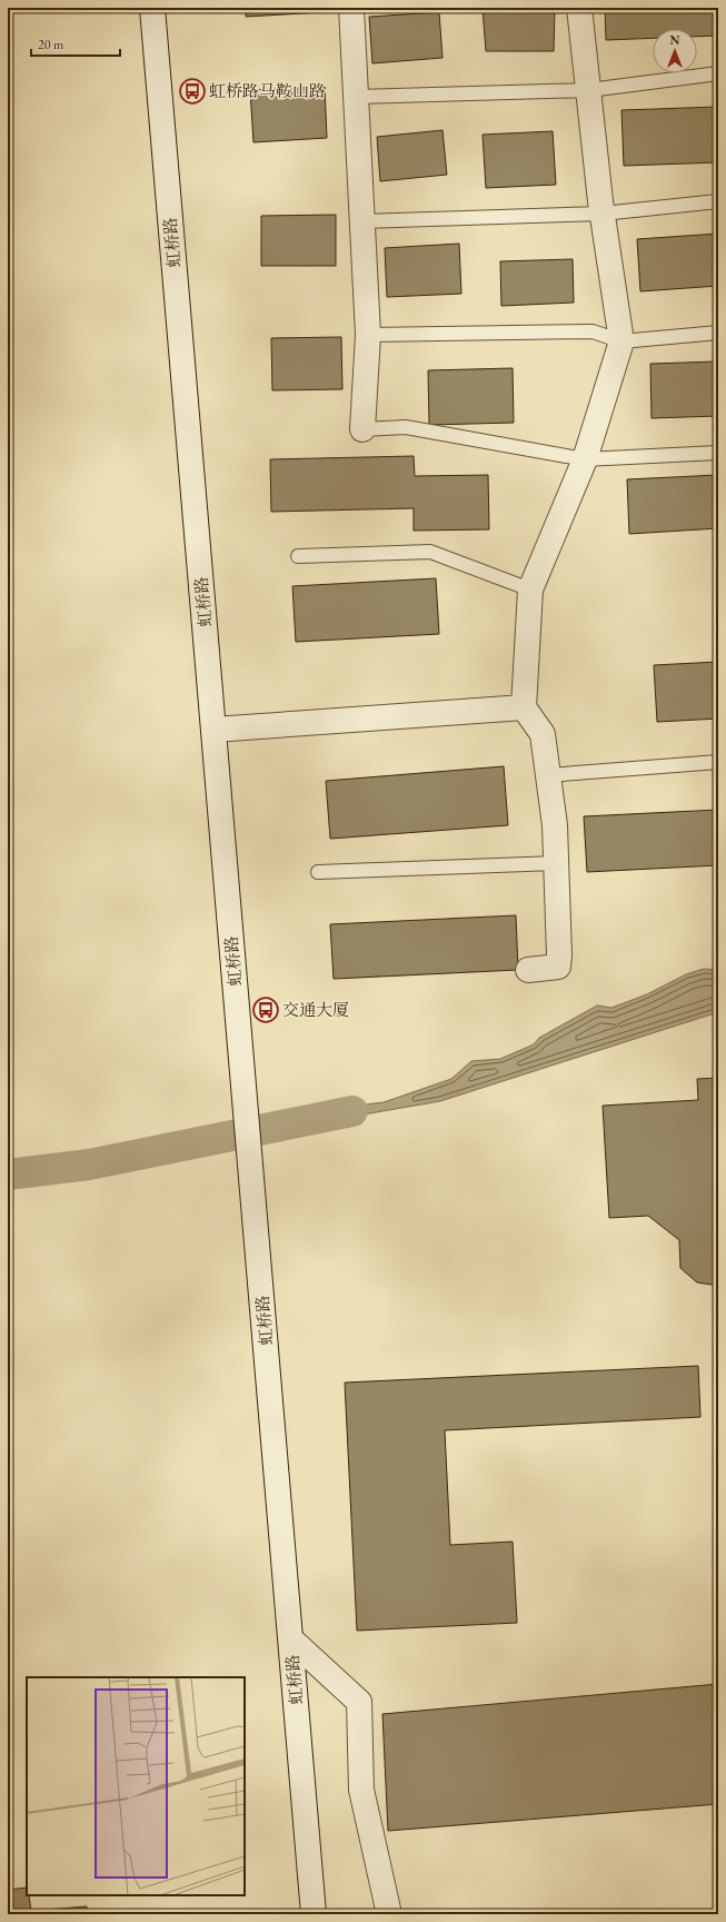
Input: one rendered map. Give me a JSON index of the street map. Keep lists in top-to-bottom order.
{
  "streets": {
    "street": ["虹桥路"]
  },
  "places": {
    "bus stop": ["虹桥路马鞍山路", "交通大厦"]
  },
  "scale_bar": "20 m",
  "north": "top"
}
